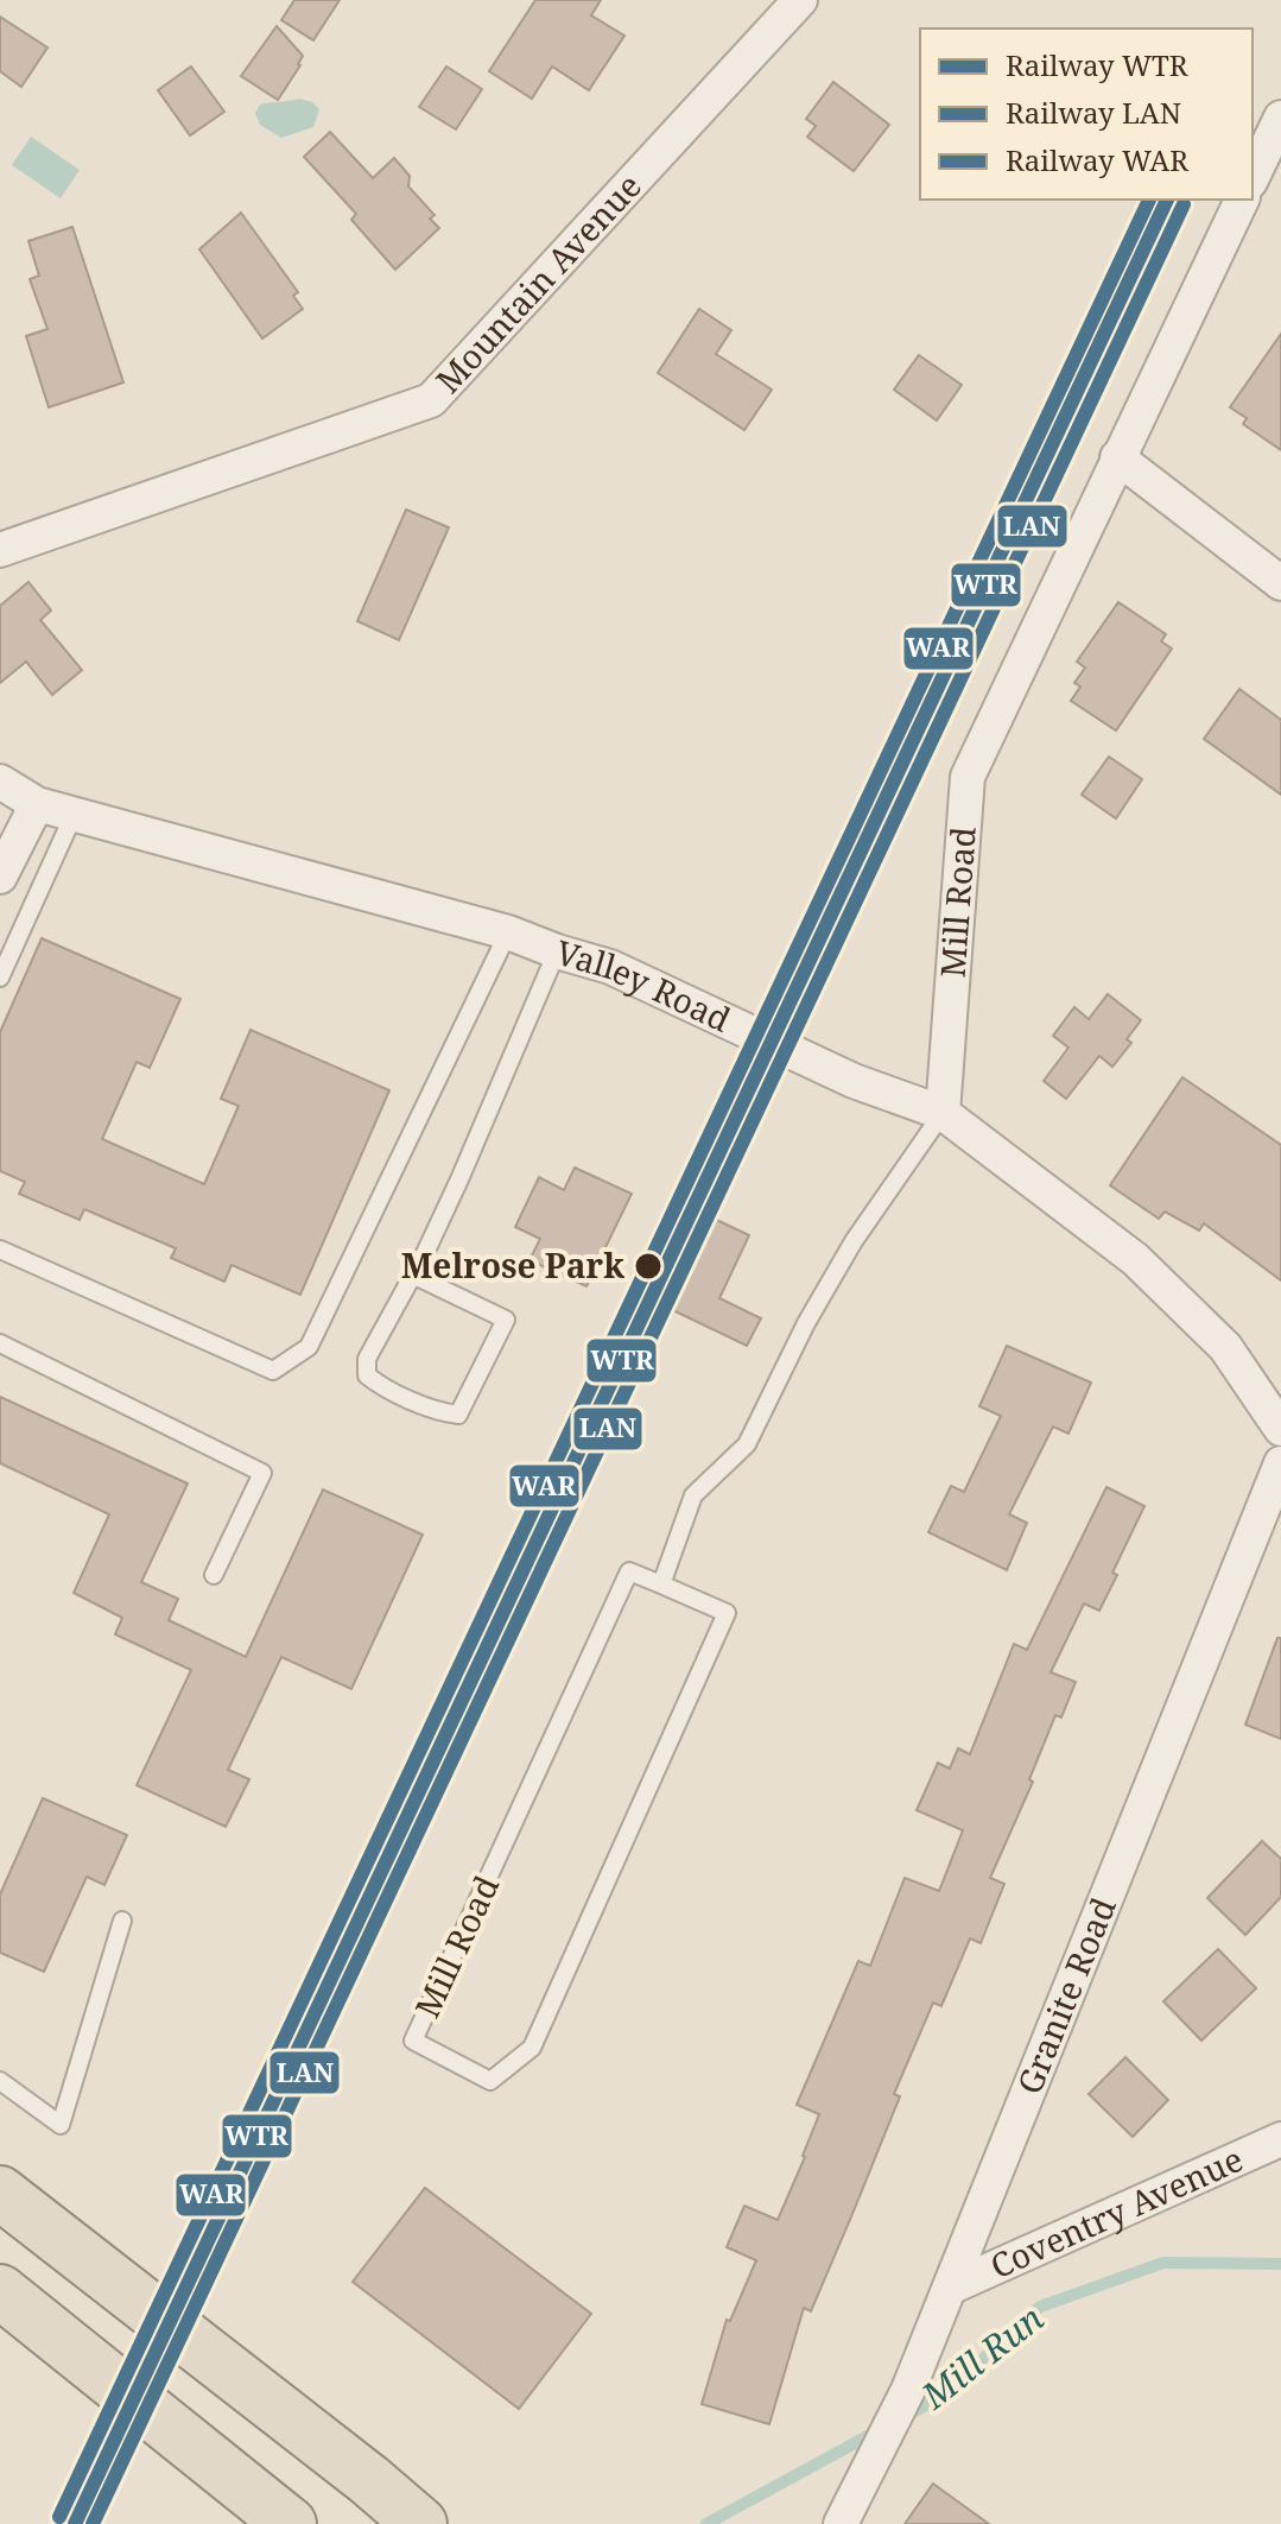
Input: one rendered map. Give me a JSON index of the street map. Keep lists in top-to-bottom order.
{
  "streets": {
    "street": [
      "Mountain Avenue",
      "Mill Road",
      "Valley Road",
      "Granite Road",
      "Coventry Avenue"
    ]
  },
  "crossings": [
    ["Mill Road", "Valley Road"],
    ["Granite Road", "Coventry Avenue"]
  ],
  "water": ["Mill Run"],
  "places": ["Melrose Park"],
  "lines": ["rail line WTR", "rail line WAR", "rail line LAN"],
  "legend": ["Railway WTR", "Railway LAN", "Railway WAR"]
}
